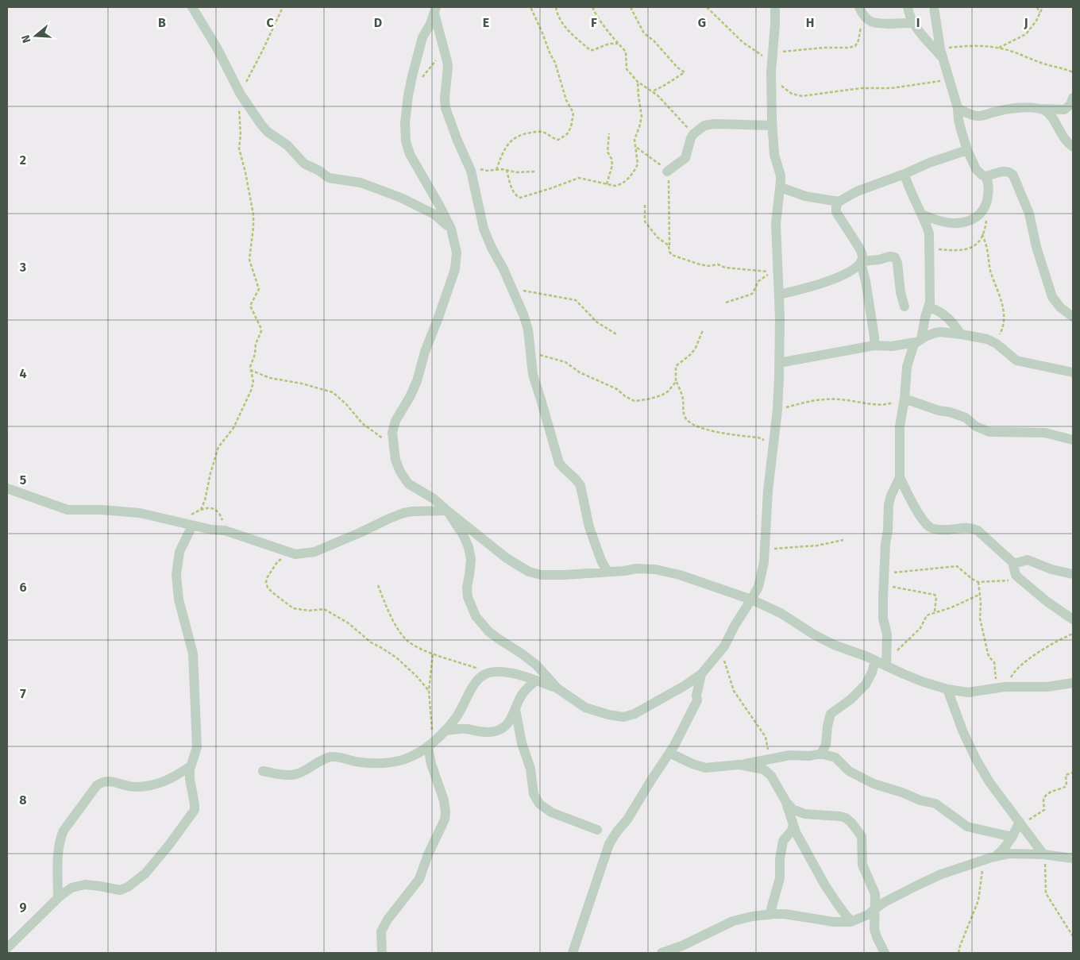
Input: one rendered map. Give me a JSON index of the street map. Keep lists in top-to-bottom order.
{
  "north": "left",
  "grid": {
    "columns": [
      "B",
      "C",
      "D",
      "E",
      "F",
      "G",
      "H",
      "I",
      "J"
    ],
    "rows": [
      "2",
      "3",
      "4",
      "5",
      "6",
      "7",
      "8",
      "9"
    ]
  }
}
